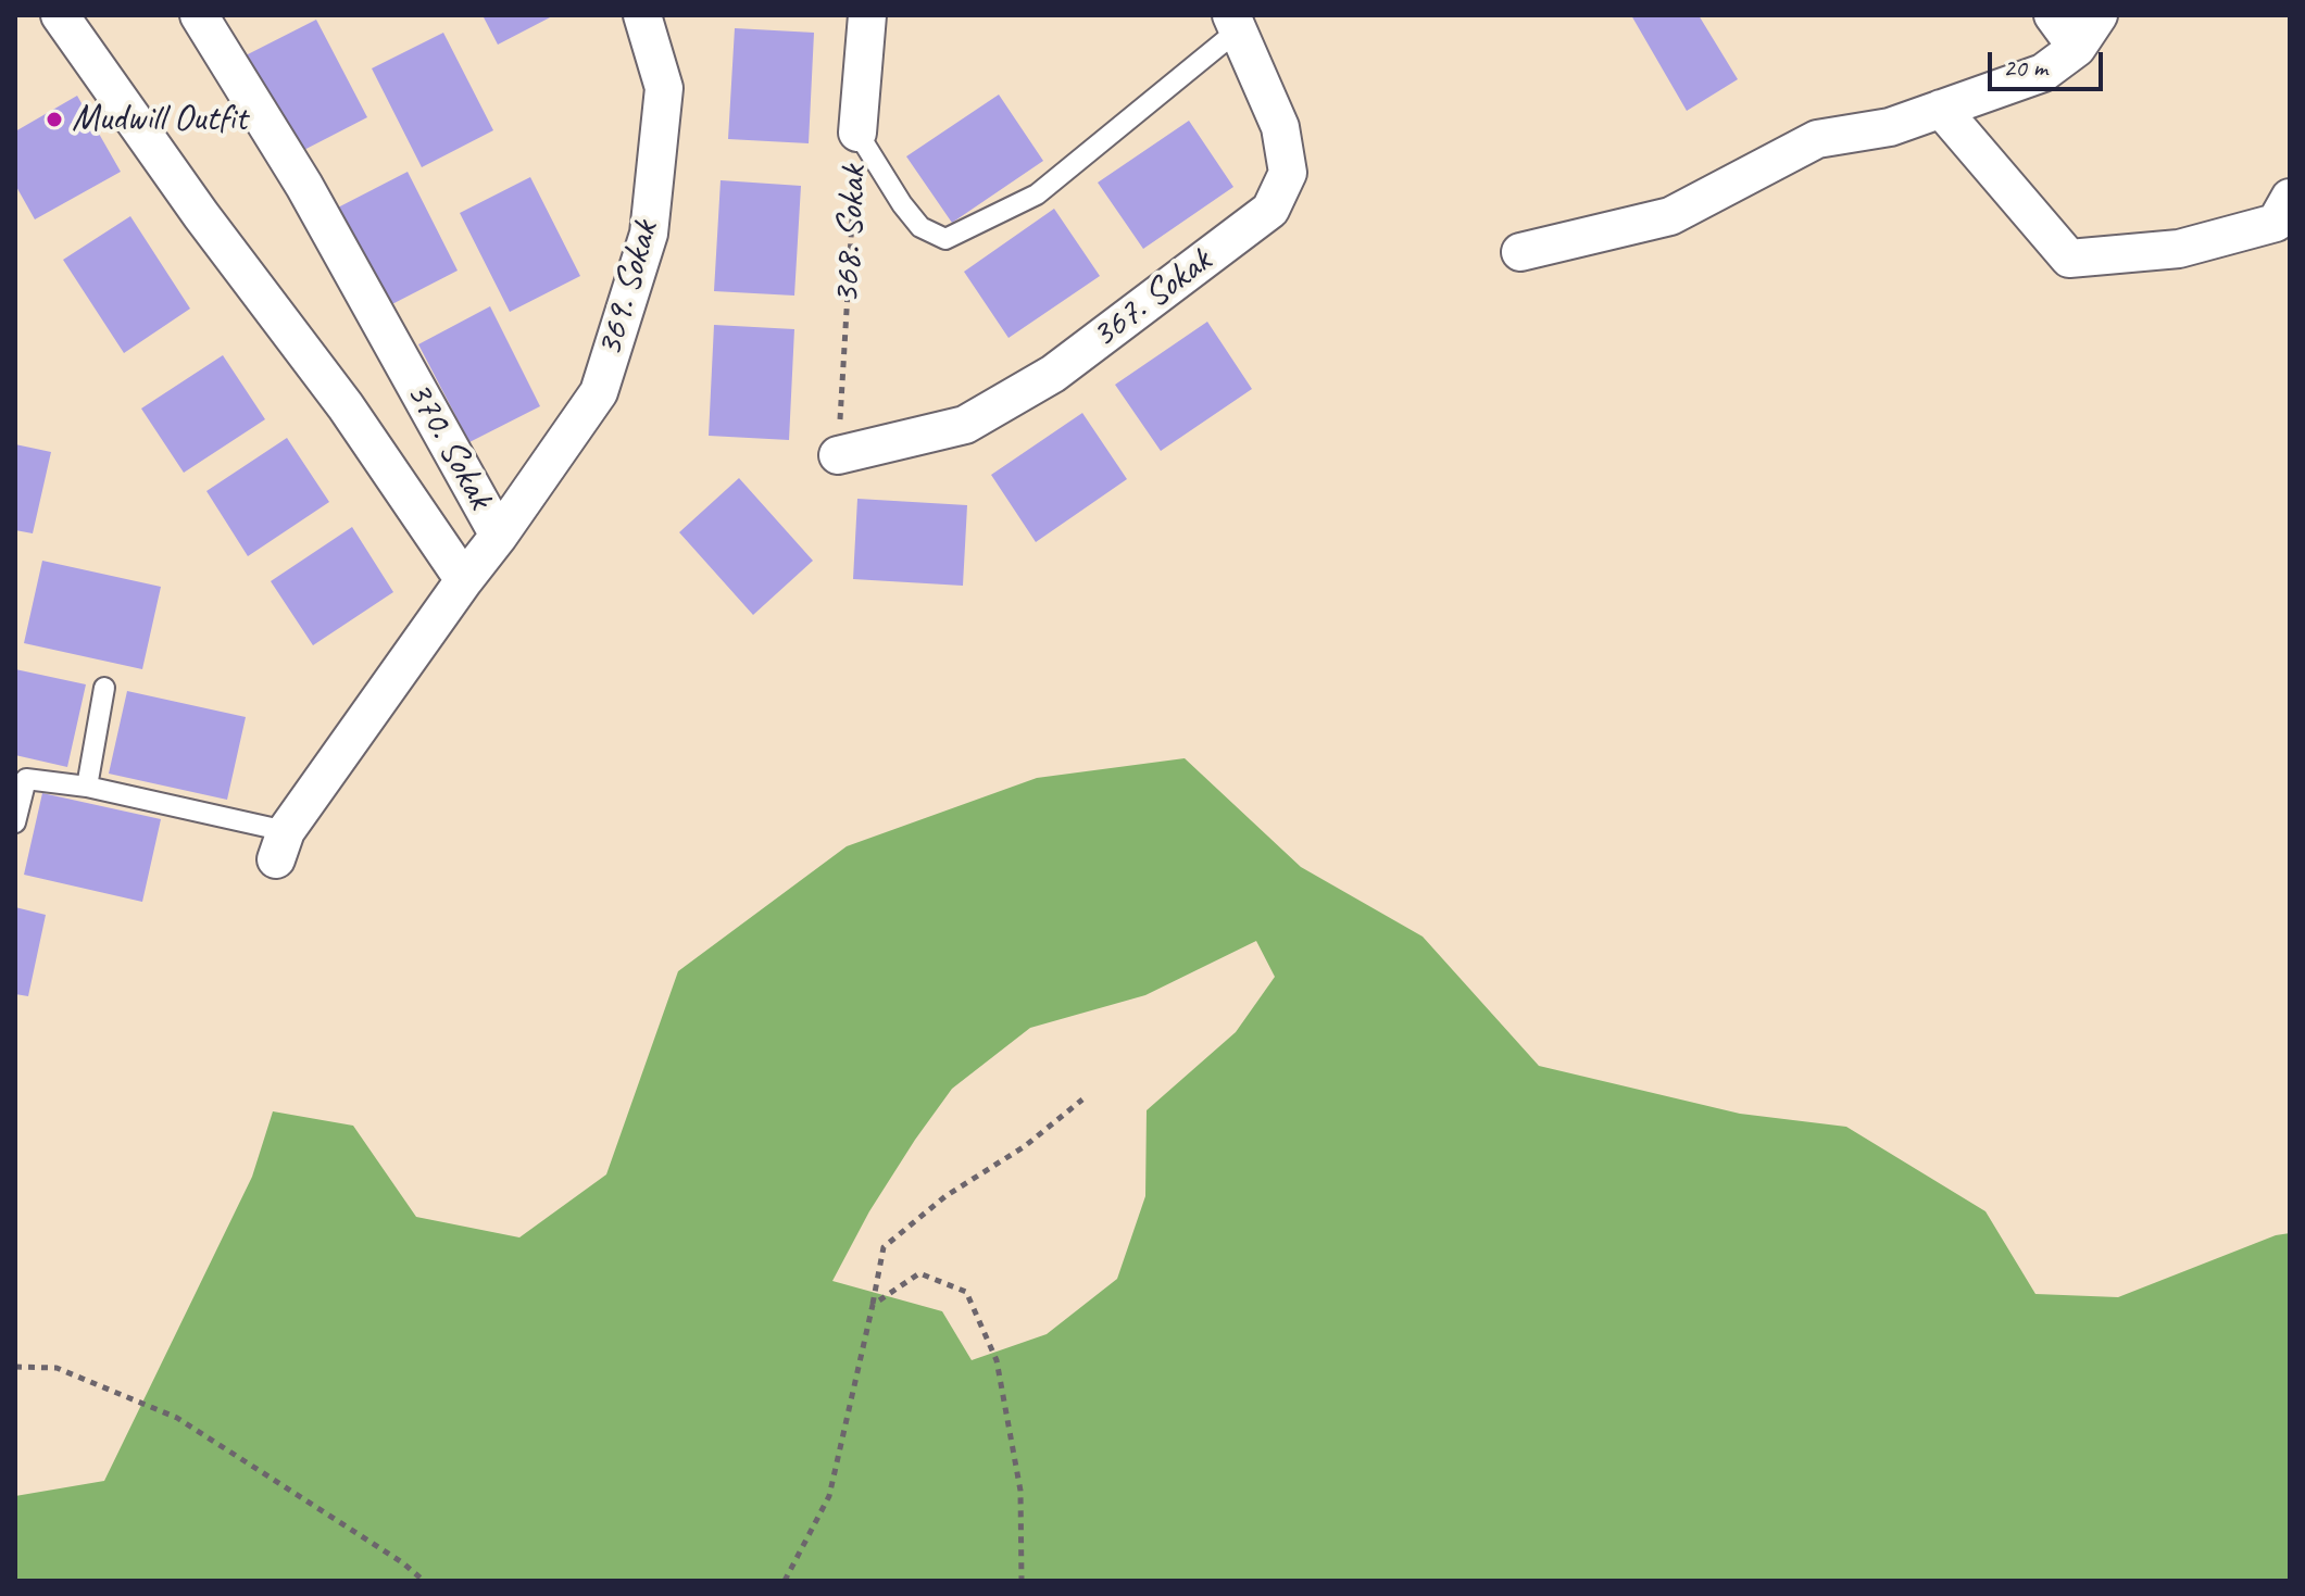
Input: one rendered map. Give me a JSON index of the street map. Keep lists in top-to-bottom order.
{
  "streets": {
    "street": [
      "368. Sokak",
      "369. Sokak",
      "367. Sokak",
      "370. Sokak"
    ]
  },
  "crossings": [
    ["368. Sokak", "367. Sokak"],
    ["369. Sokak", "370. Sokak"]
  ],
  "places": ["Mudwill Outfit"],
  "scale_bar": "20 m"
}
